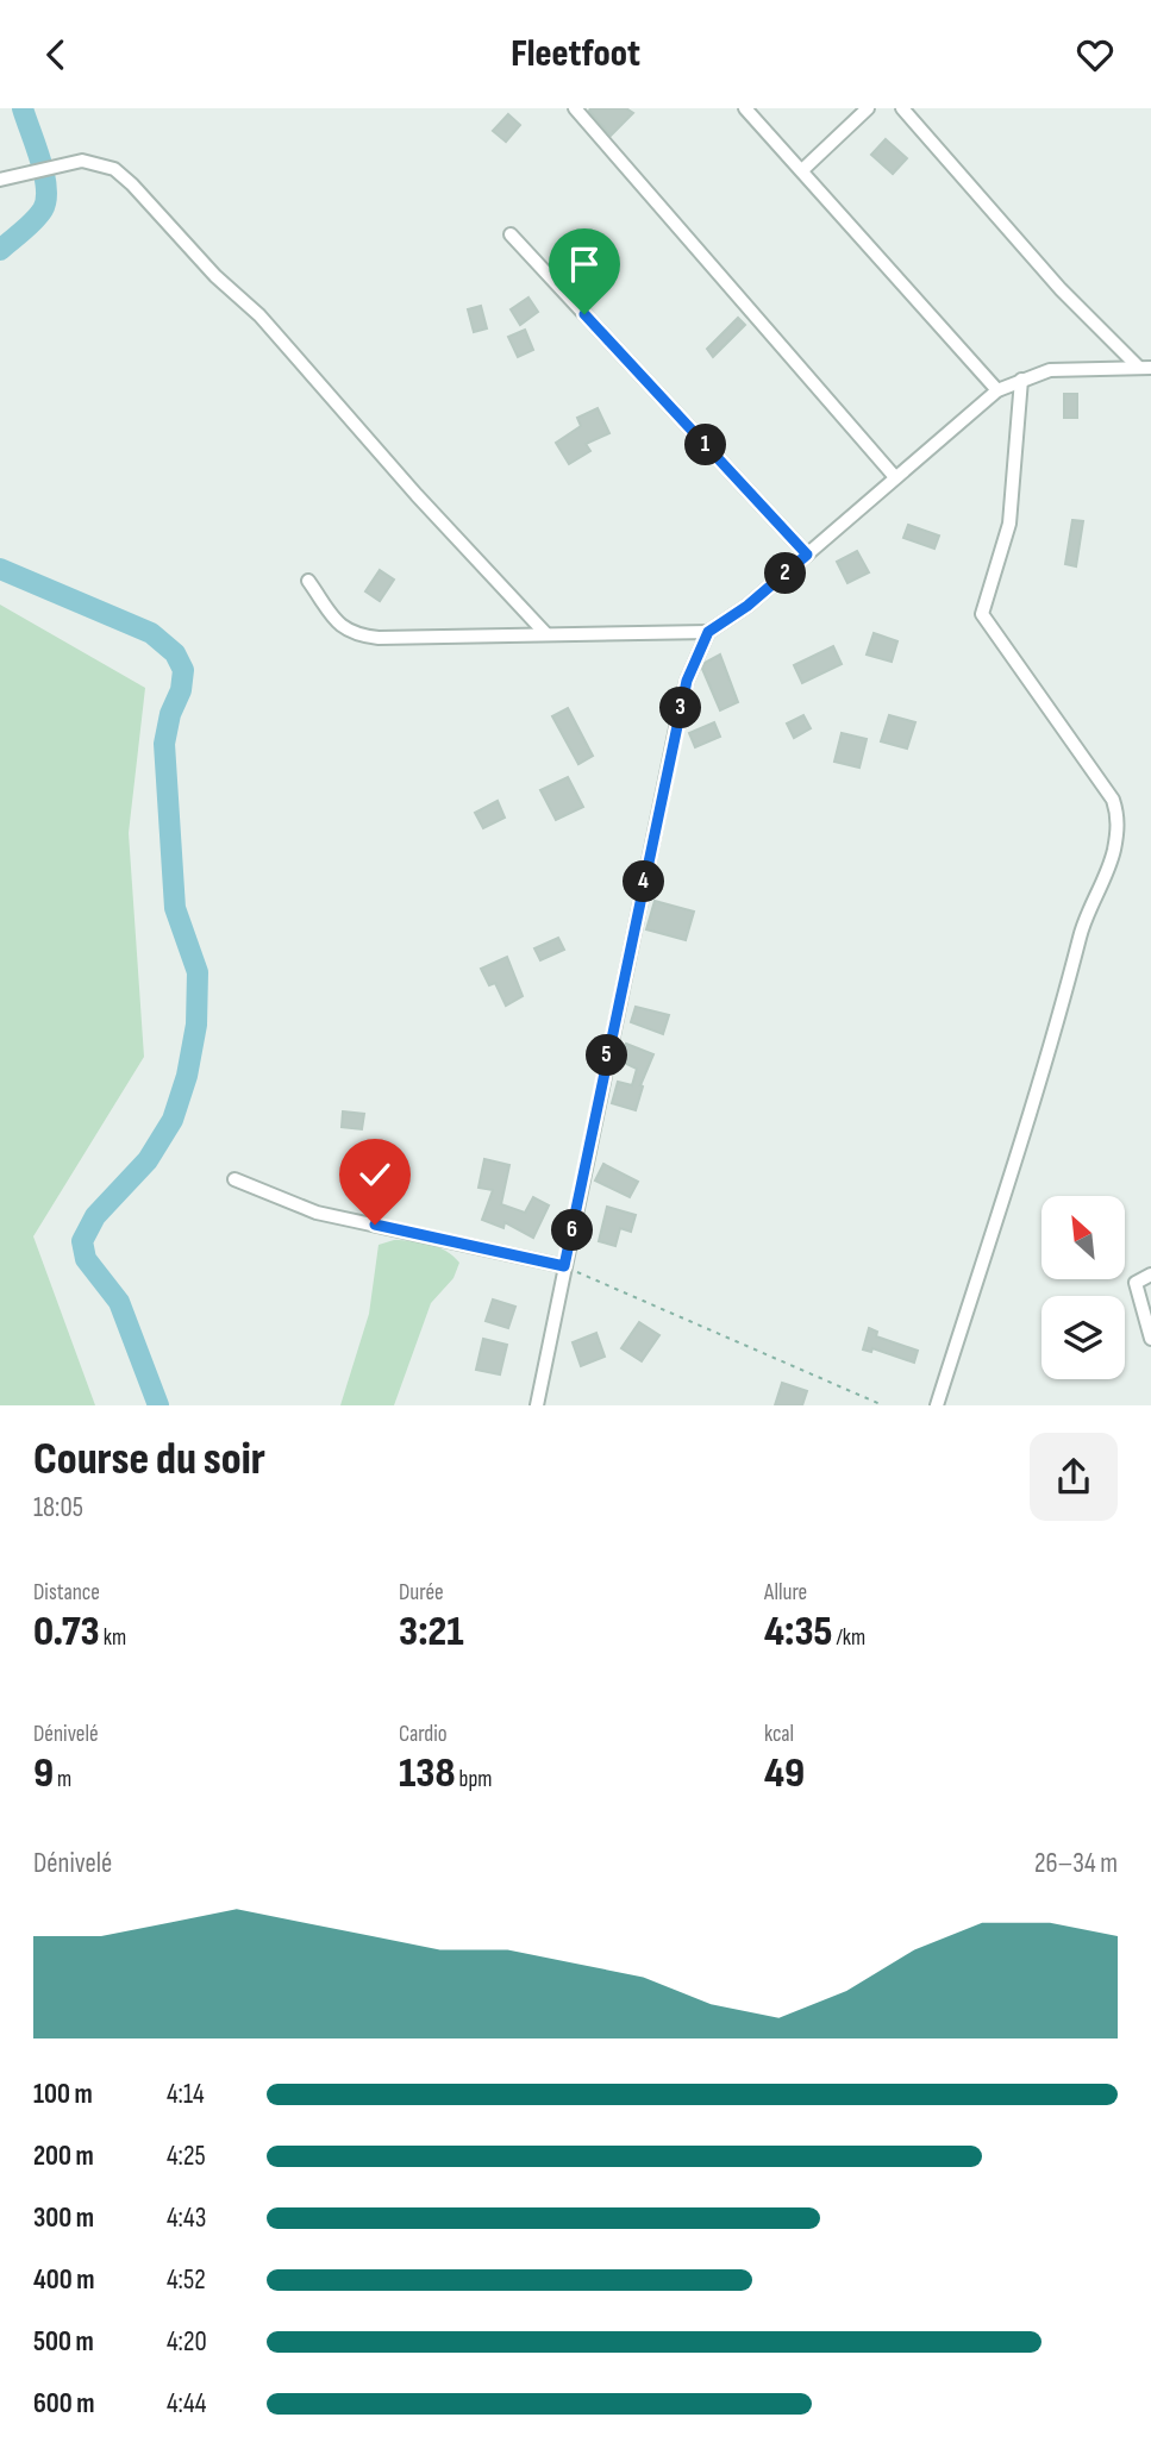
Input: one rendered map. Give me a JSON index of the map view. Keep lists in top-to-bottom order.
{
  "north": "top left",
  "page": {
    "header": "Fleetfoot",
    "pins": [
      "1",
      "2",
      "3",
      "4",
      "5",
      "6"
    ],
    "heading": ["Course du soir", "18:05"],
    "stats": [
      ["Distance", "0.73 km"],
      ["Durée", "3:21"],
      ["Allure", "4:35 /km"],
      ["Dénivelé", "9 m"],
      ["Cardio", "138 bpm"],
      ["kcal", "49"]
    ],
    "chart": ["Dénivelé", "26–34 m"],
    "list": [
      {
        "name": "100 m",
        "note": "4:14"
      },
      {
        "name": "200 m",
        "note": "4:25"
      },
      {
        "name": "300 m",
        "note": "4:43"
      },
      {
        "name": "400 m",
        "note": "4:52"
      },
      {
        "name": "500 m",
        "note": "4:20"
      },
      {
        "name": "600 m",
        "note": "4:44"
      }
    ]
  }
}
